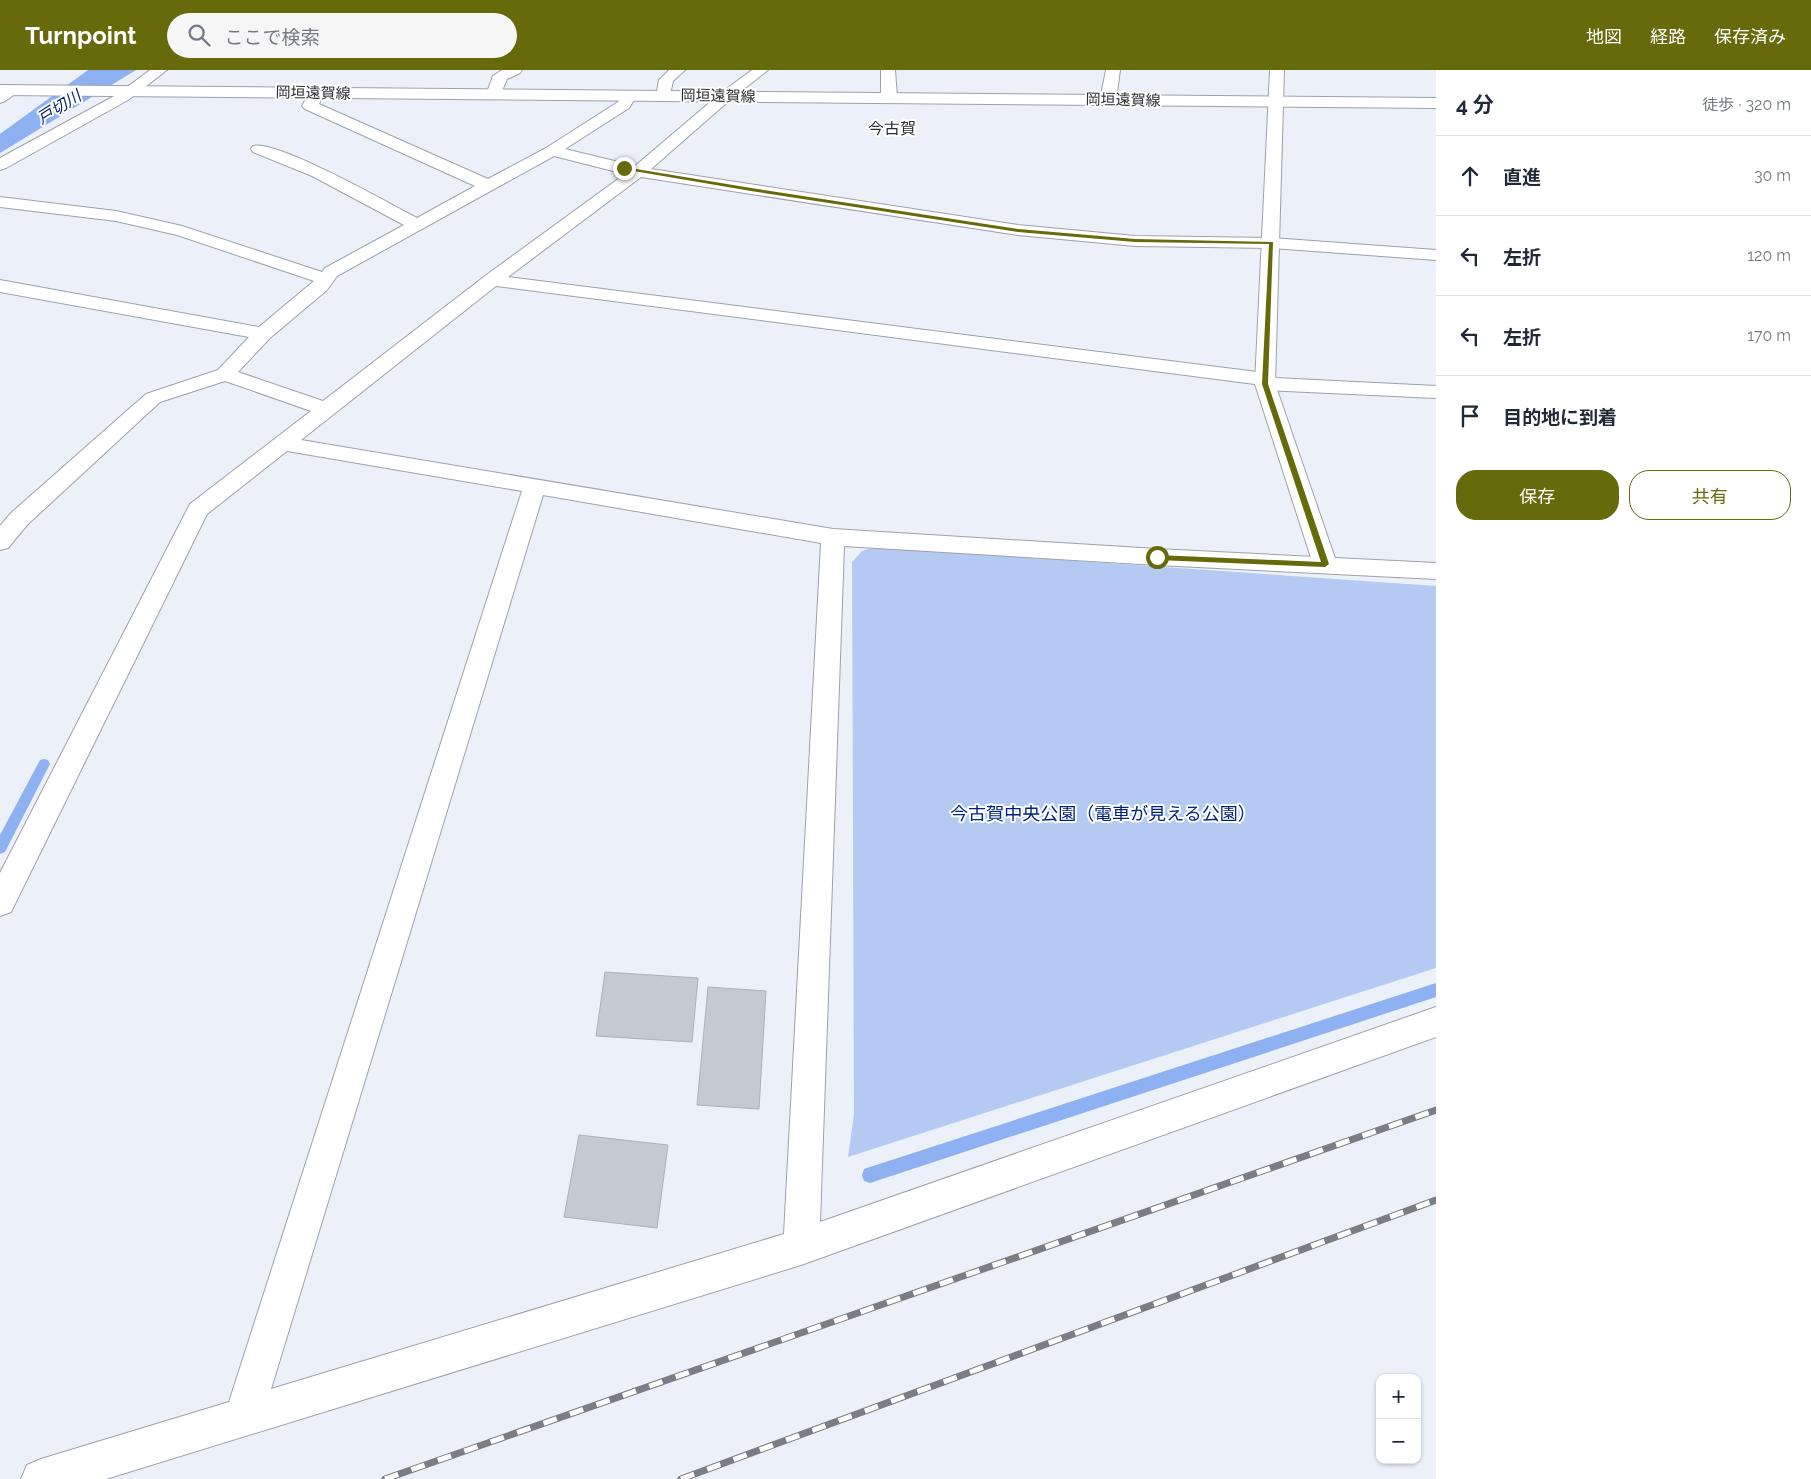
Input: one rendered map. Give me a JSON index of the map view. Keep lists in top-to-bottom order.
{
  "streets": {
    "street": ["岡垣遠賀線"]
  },
  "districts": ["今古賀"],
  "water": ["戸切川"],
  "parks": ["今古賀中央公園（電車が見える公園）"],
  "page": {
    "header": "Turnpoint",
    "search": "ここで検索",
    "nav": ["地図", "経路", "保存済み"],
    "heading": ["4 分", "徒歩 · 320 m"],
    "list": [
      ["直進", "30 m"],
      ["左折", "120 m"],
      ["左折", "170 m"],
      "目的地に到着"
    ],
    "buttons": ["保存", "共有"],
    "map_buttons": ["+", "−"]
  }
}
